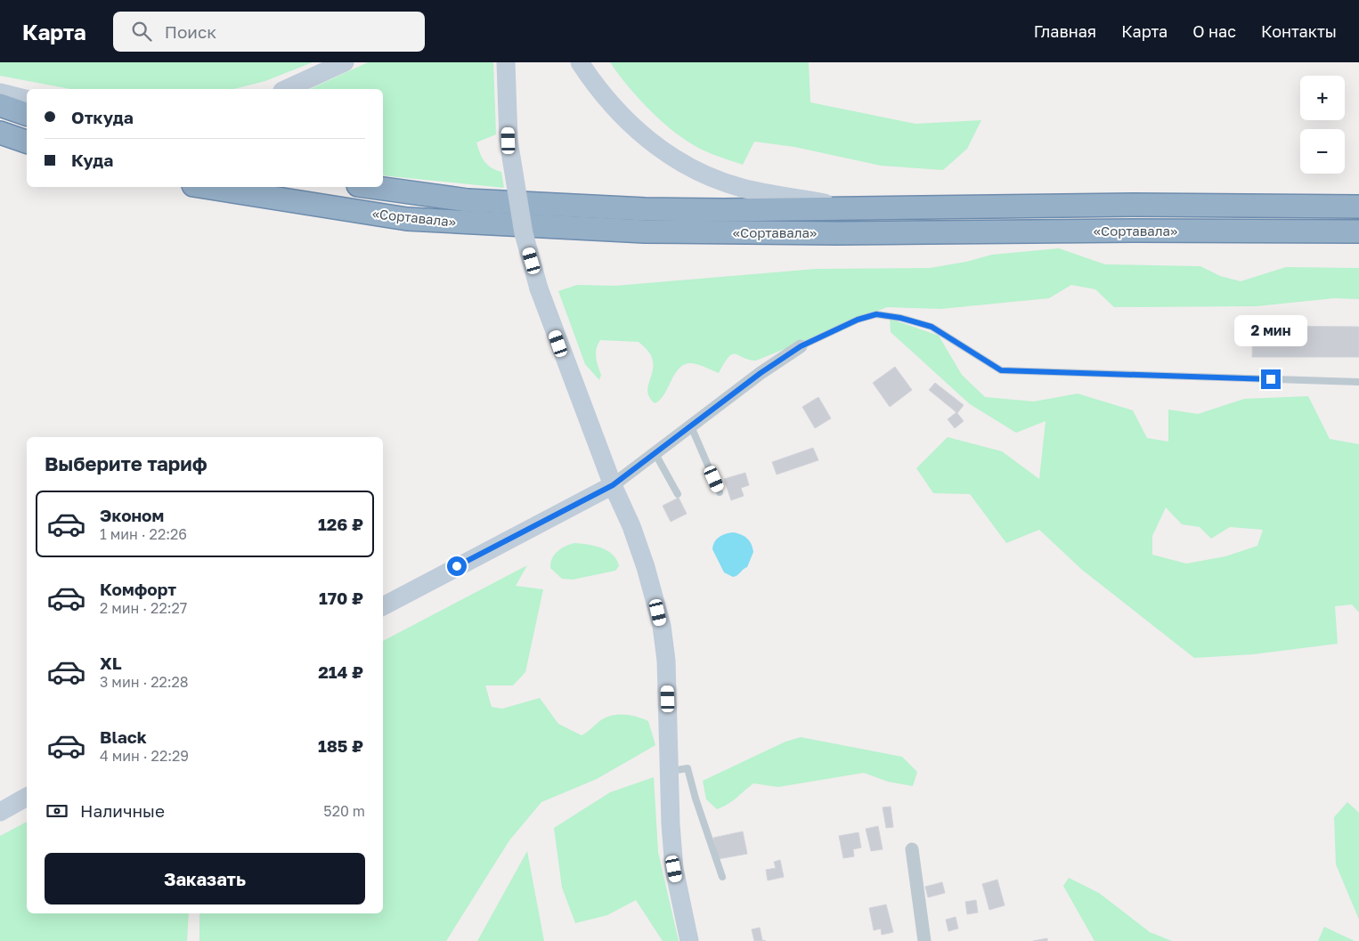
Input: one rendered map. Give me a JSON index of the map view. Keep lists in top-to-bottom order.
{
  "streets": {
    "highway": ["«Сортавала»"]
  },
  "page": {
    "header": "Карта",
    "search": "Поиск",
    "nav": [
      "Главная",
      "Карта",
      "О нас",
      "Контакты"
    ],
    "map_buttons": ["+", "−"],
    "banner": ["Откуда", "Куда"],
    "bubble": "2 мин",
    "heading": "Выберите тариф",
    "list": [
      {
        "name": "Эконом",
        "note": "1 мин · 22:26",
        "value": "126 ₽"
      },
      {
        "name": "Комфорт",
        "note": "2 мин · 22:27",
        "value": "170 ₽"
      },
      {
        "name": "XL",
        "note": "3 мин · 22:28",
        "value": "214 ₽"
      },
      {
        "name": "Black",
        "note": "4 мин · 22:29",
        "value": "185 ₽"
      }
    ],
    "pay": ["Наличные", "520 m"],
    "buttons": "Заказать"
  }
}
